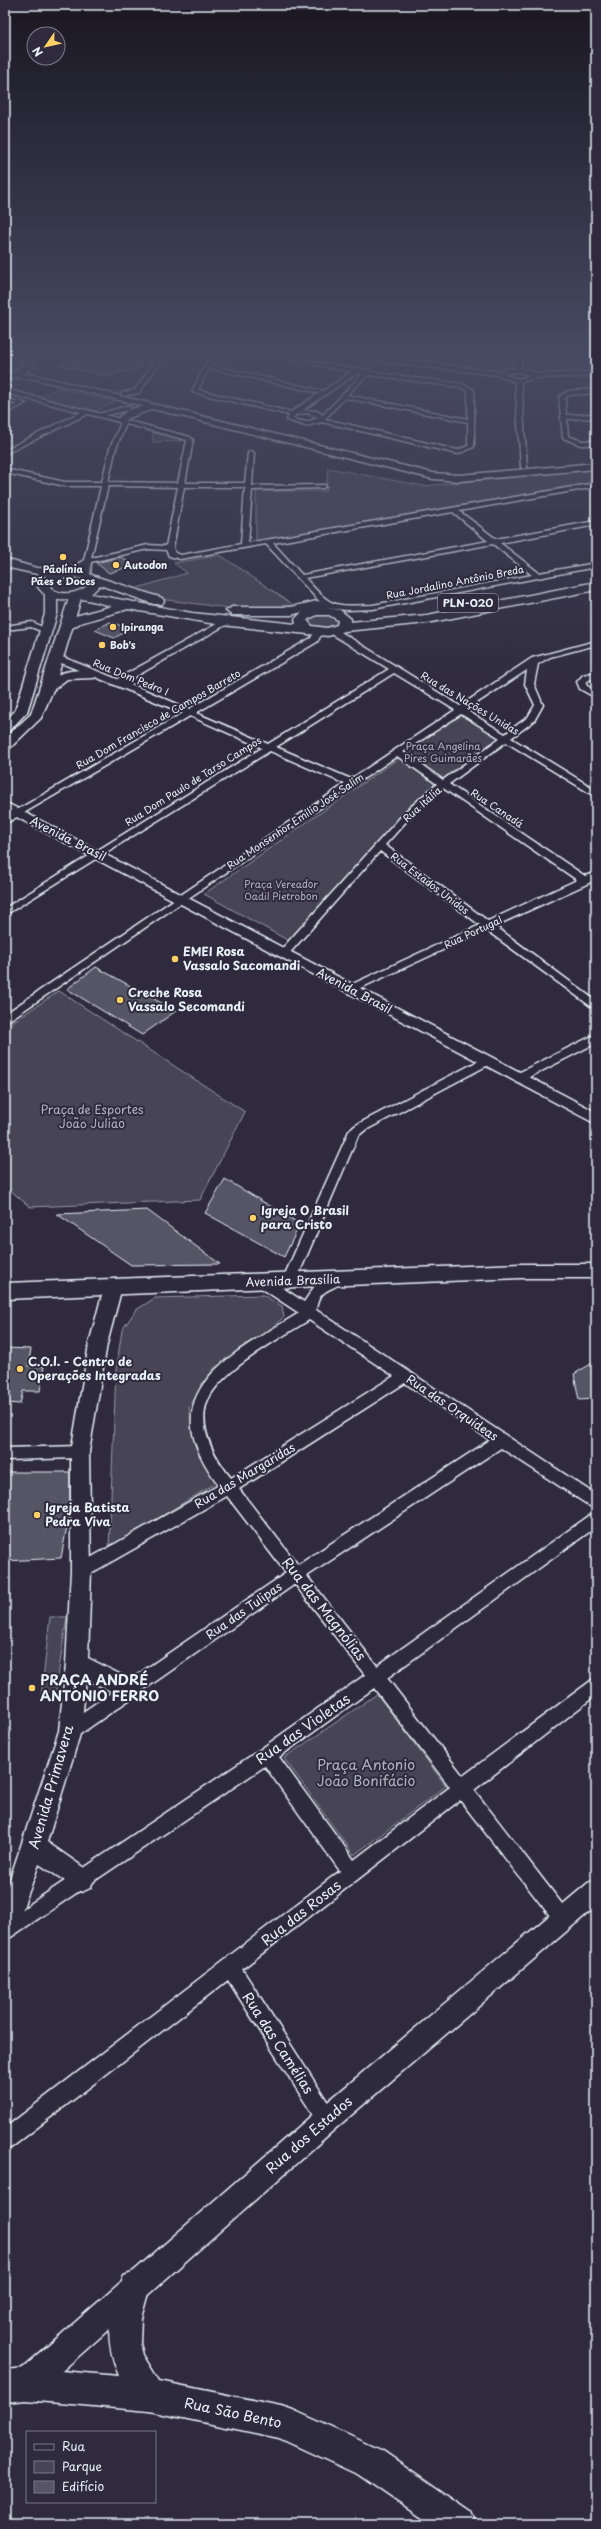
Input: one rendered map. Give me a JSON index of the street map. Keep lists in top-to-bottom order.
{
  "streets": {
    "main road": ["PLN-020", "Avenida Brasília", "Rua São Bento"],
    "street": [
      "Rua Jordalino Antônio Breda",
      "Rua Dom Pedro I",
      "Rua das Nações Unidas",
      "Rua Dom Francisco de Campos Barreto",
      "Rua Dom Paulo de Tarso Campos",
      "Rua Itália",
      "Rua Canadá",
      "Rua Monsenhor Emílio José Salim",
      "Avenida Brasil",
      "Rua Estados Unidos",
      "Rua Portugal",
      "Rua das Orquídeas",
      "Rua das Margaridas",
      "Rua das Magnólias",
      "Rua das Tulipas",
      "Rua das Violetas",
      "Avenida Primavera",
      "Rua das Rosas",
      "Rua das Camélias",
      "Rua dos Estados"
    ]
  },
  "crossings": [
    ["Rua Jordalino Antônio Breda", "PLN-020"],
    ["PLN-020", "Rua das Nações Unidas"],
    ["PLN-020", "Rua Dom Francisco de Campos Barreto"],
    ["Rua Dom Pedro I", "Rua Dom Francisco de Campos Barreto"],
    ["Rua Dom Pedro I", "Rua Dom Paulo de Tarso Campos"],
    ["Rua Dom Pedro I", "Rua Monsenhor Emílio José Salim"],
    ["Rua das Nações Unidas", "Rua Dom Paulo de Tarso Campos"],
    ["Rua das Nações Unidas", "Rua Itália"],
    ["Rua das Nações Unidas", "Rua Monsenhor Emílio José Salim"],
    ["Rua Dom Francisco de Campos Barreto", "Avenida Brasil"],
    ["Rua Dom Paulo de Tarso Campos", "Avenida Brasil"],
    ["Rua Itália", "Rua Canadá"],
    ["Rua Itália", "Avenida Brasil"],
    ["Rua Itália", "Rua Estados Unidos"],
    ["Rua Canadá", "Rua Monsenhor Emílio José Salim"],
    ["Rua Canadá", "Rua Portugal"],
    ["Rua Monsenhor Emílio José Salim", "Avenida Brasil"],
    ["Avenida Brasil", "Rua Portugal"],
    ["Rua Estados Unidos", "Rua Portugal"],
    ["Avenida Brasília", "Rua das Orquídeas"],
    ["Avenida Brasília", "Avenida Primavera"],
    ["Rua das Orquídeas", "Rua das Margaridas"],
    ["Rua das Orquídeas", "Rua das Magnólias"],
    ["Rua das Orquídeas", "Rua das Tulipas"],
    ["Rua das Margaridas", "Rua das Magnólias"],
    ["Rua das Margaridas", "Avenida Primavera"],
    ["Rua das Magnólias", "Rua das Tulipas"],
    ["Rua das Magnólias", "Rua das Violetas"],
    ["Rua das Magnólias", "Rua das Rosas"],
    ["Rua das Magnólias", "Rua dos Estados"],
    ["Rua das Tulipas", "Avenida Primavera"],
    ["Rua das Rosas", "Rua das Camélias"],
    ["Rua das Camélias", "Rua dos Estados"],
    ["Rua dos Estados", "Rua São Bento"]
  ],
  "parks": [
    "Praça Angelina Pires Guimarães",
    "Praça Vereador Oadil Pietrobon",
    "Praça de Esportes João Julião",
    "Praça Antonio João Bonifácio"
  ],
  "places": [
    "Pãolínia Pães e Doces",
    "Autodon",
    "Ipiranga",
    "Bob's",
    "EMEI Rosa Vassalo Sacomandi",
    "Creche Rosa Vassalo Secomandi",
    "Igreja O Brasil para Cristo",
    "C.O.I. - Centro de Operações Integradas",
    "Igreja Batista Pedra Viva",
    "PRAÇA ANDRÉ ANTONIO FERRO"
  ],
  "legend": ["Rua", "Parque", "Edifício"],
  "north": "bottom left"
}
